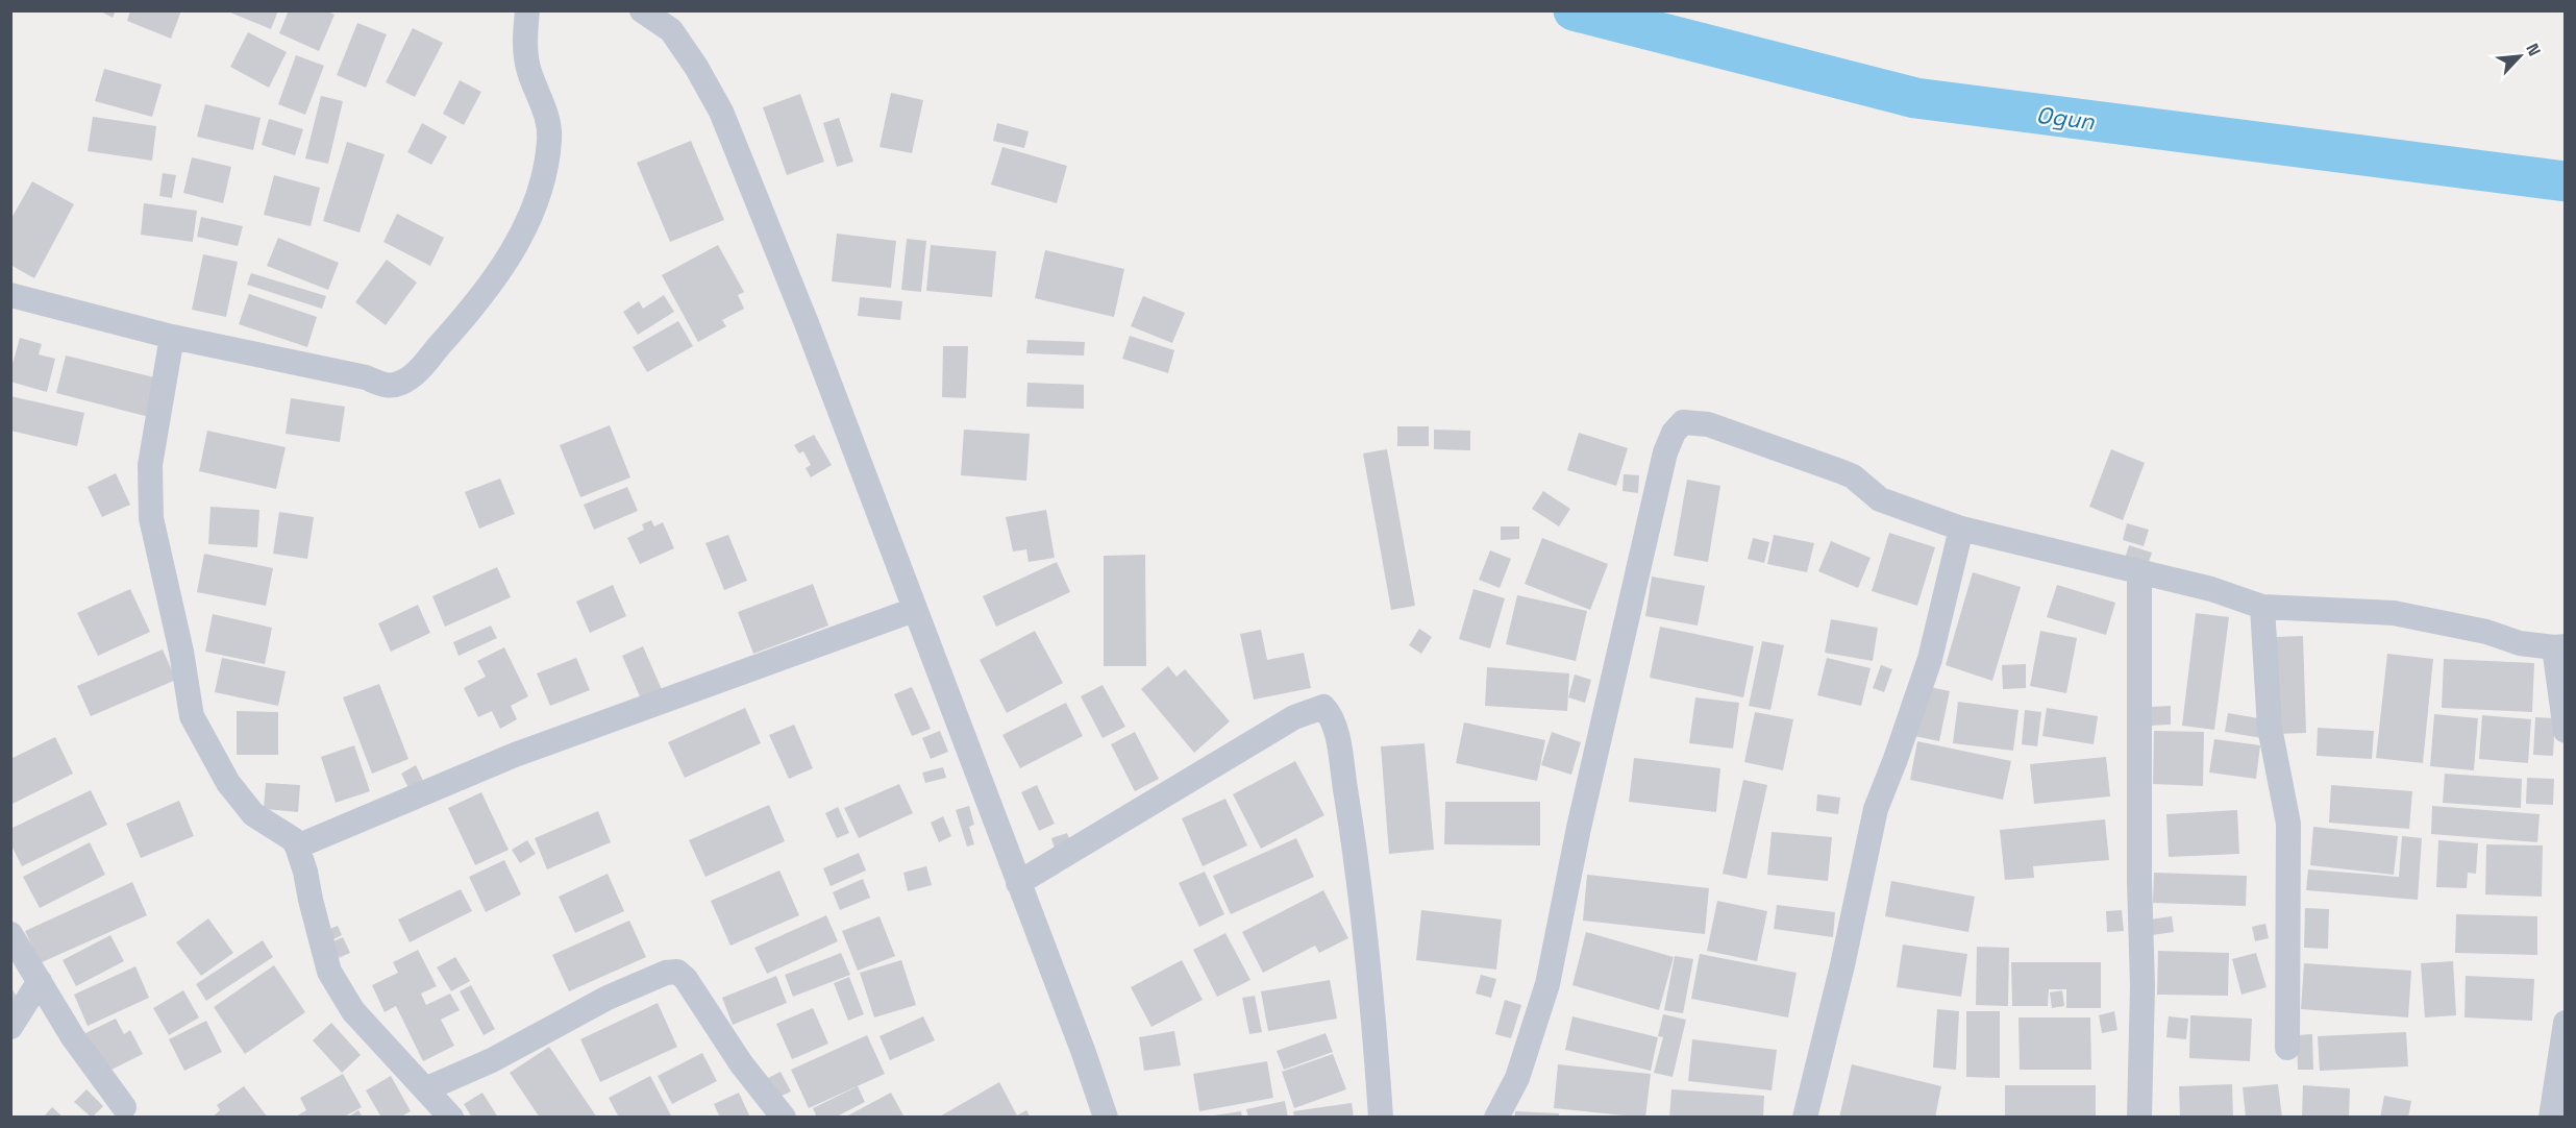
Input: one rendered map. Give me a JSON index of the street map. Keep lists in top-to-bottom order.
{
  "water": ["Ogun"],
  "north": "top right"
}
